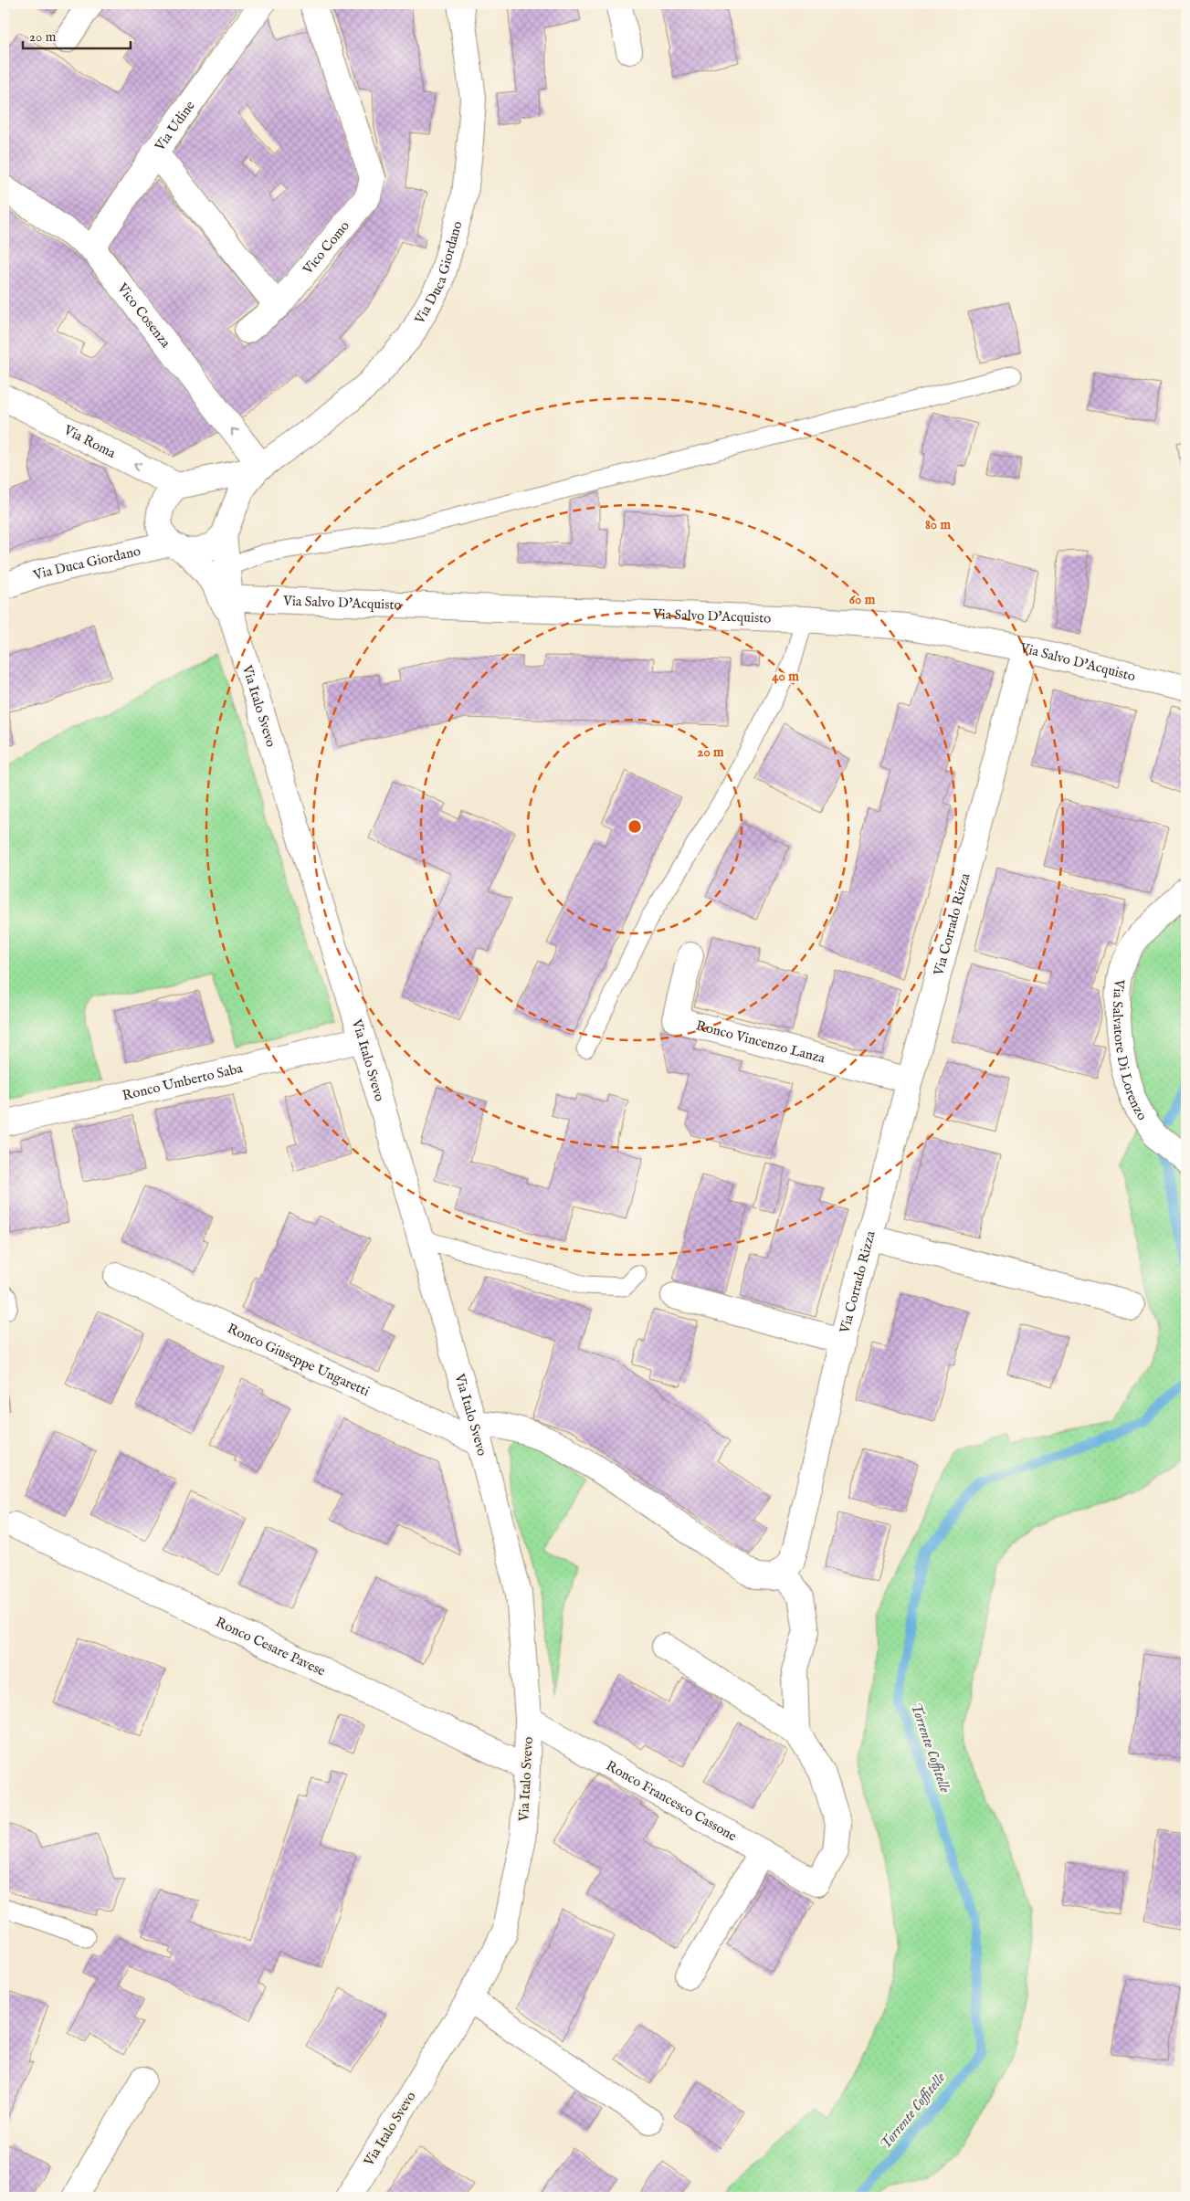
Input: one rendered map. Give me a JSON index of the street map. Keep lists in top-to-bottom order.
{
  "streets": {
    "street": [
      "Via Udine",
      "Vico Como",
      "Via Duca Giordano",
      "Vico Cosenza",
      "Via Roma",
      "Via Salvo D'Acquisto",
      "Via Italo Svevo",
      "Via Corrado Rizza",
      "Ronco Vincenzo Lanza",
      "Via Salvatore Di Lorenzo",
      "Ronco Umberto Saba",
      "Ronco Giuseppe Ungaretti",
      "Ronco Cesare Pavese",
      "Ronco Francesco Cassone"
    ]
  },
  "crossings": [
    ["Via Udine", "Vico Cosenza"],
    ["Via Duca Giordano", "Vico Cosenza"],
    ["Via Duca Giordano", "Via Roma"],
    ["Via Salvo D'Acquisto", "Via Italo Svevo"],
    ["Via Salvo D'Acquisto", "Via Corrado Rizza"],
    ["Via Italo Svevo", "Ronco Umberto Saba"],
    ["Via Italo Svevo", "Ronco Giuseppe Ungaretti"],
    ["Via Italo Svevo", "Ronco Cesare Pavese"],
    ["Via Italo Svevo", "Ronco Francesco Cassone"],
    ["Via Corrado Rizza", "Ronco Vincenzo Lanza"]
  ],
  "one_way": ["Via Roma"],
  "water": ["Torrente Coffitelle"],
  "scale_bar": "20 m",
  "rings": [
    "80 m",
    "60 m",
    "40 m",
    "20 m"
  ]
}
